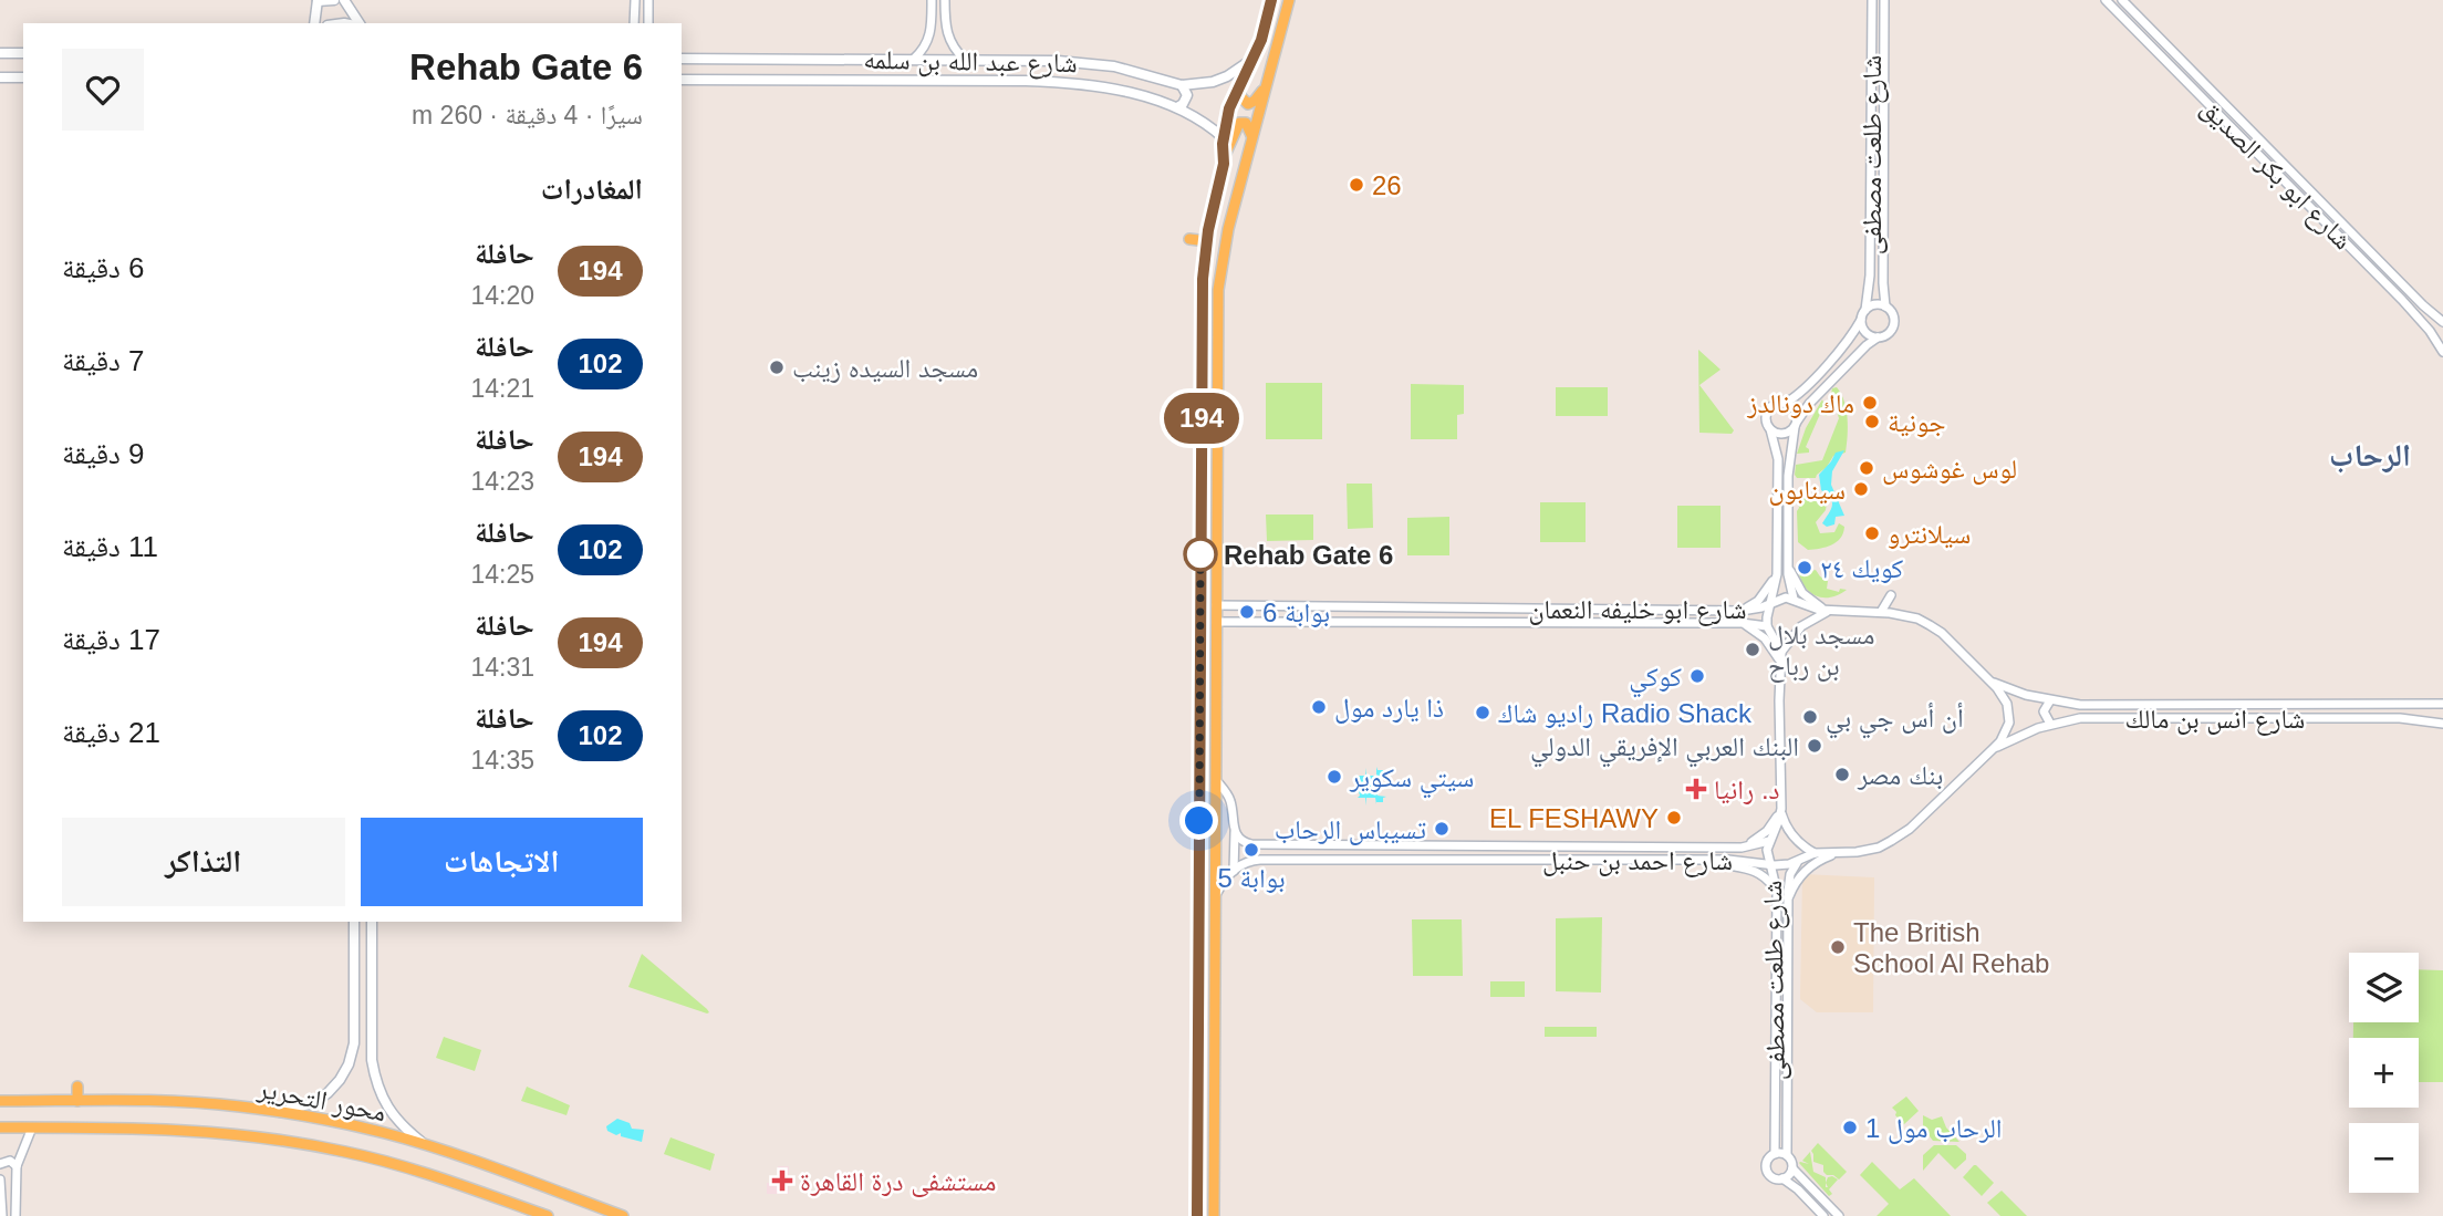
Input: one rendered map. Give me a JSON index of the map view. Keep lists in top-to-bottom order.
{
  "streets": {
    "main road": ["شارع عبد الله بن سلمه", "محور التحرير"],
    "street": [
      "شارع طلعت مصطفى",
      "شارع ابو بكر الصديق",
      "شارع ابو خليفه النعمان",
      "شارع انس بن مالك",
      "شارع احمد بن حنبل"
    ]
  },
  "crossings": [
    ["شارع طلعت مصطفى", "شارع انس بن مالك"],
    ["شارع طلعت مصطفى", "شارع احمد بن حنبل"],
    ["شارع انس بن مالك", "شارع احمد بن حنبل"]
  ],
  "districts": ["الرحاب"],
  "places": {
    "other": [
      "26",
      "مسجد السيده زينب",
      "ماك دونالدز",
      "جونية",
      "لوس غوشوس",
      "سينابون",
      "سيلانترو",
      "Rehab Gate 6",
      "كويك ٢٤",
      "بوابة 6",
      "مسجد بلال بن رباح",
      "كوكي",
      "ذا يارد مول",
      "راديو شاك Radio Shack",
      "أن أس جي بي",
      "البنك العربي الإفريقي الدولي",
      "بنك مصر",
      "سيتي سكوير",
      "EL FESHAWY",
      "تسيباس الرحاب",
      "بوابة 5",
      "The British School Al Rehab",
      "الرحاب مول 1"
    ],
    "health": ["د. رانيا", "مستشفى درة القاهرة"]
  },
  "lines": ["bus line 194"],
  "page": {
    "on_map": "194",
    "heading": [
      ["Rehab Gate 6", "سيرًا · 4 دقيقة · 260 m"],
      "المغادرات"
    ],
    "list": [
      {
        "mark": "194",
        "name": "حافلة",
        "note": "14:20",
        "value": "6 دقيقة"
      },
      {
        "mark": "102",
        "name": "حافلة",
        "note": "14:21",
        "value": "7 دقيقة"
      },
      {
        "mark": "194",
        "name": "حافلة",
        "note": "14:23",
        "value": "9 دقيقة"
      },
      {
        "mark": "102",
        "name": "حافلة",
        "note": "14:25",
        "value": "11 دقيقة"
      },
      {
        "mark": "194",
        "name": "حافلة",
        "note": "14:31",
        "value": "17 دقيقة"
      },
      {
        "mark": "102",
        "name": "حافلة",
        "note": "14:35",
        "value": "21 دقيقة"
      }
    ],
    "buttons": ["الاتجاهات", "التذاكر"],
    "map_buttons": ["+", "−"]
  }
}
